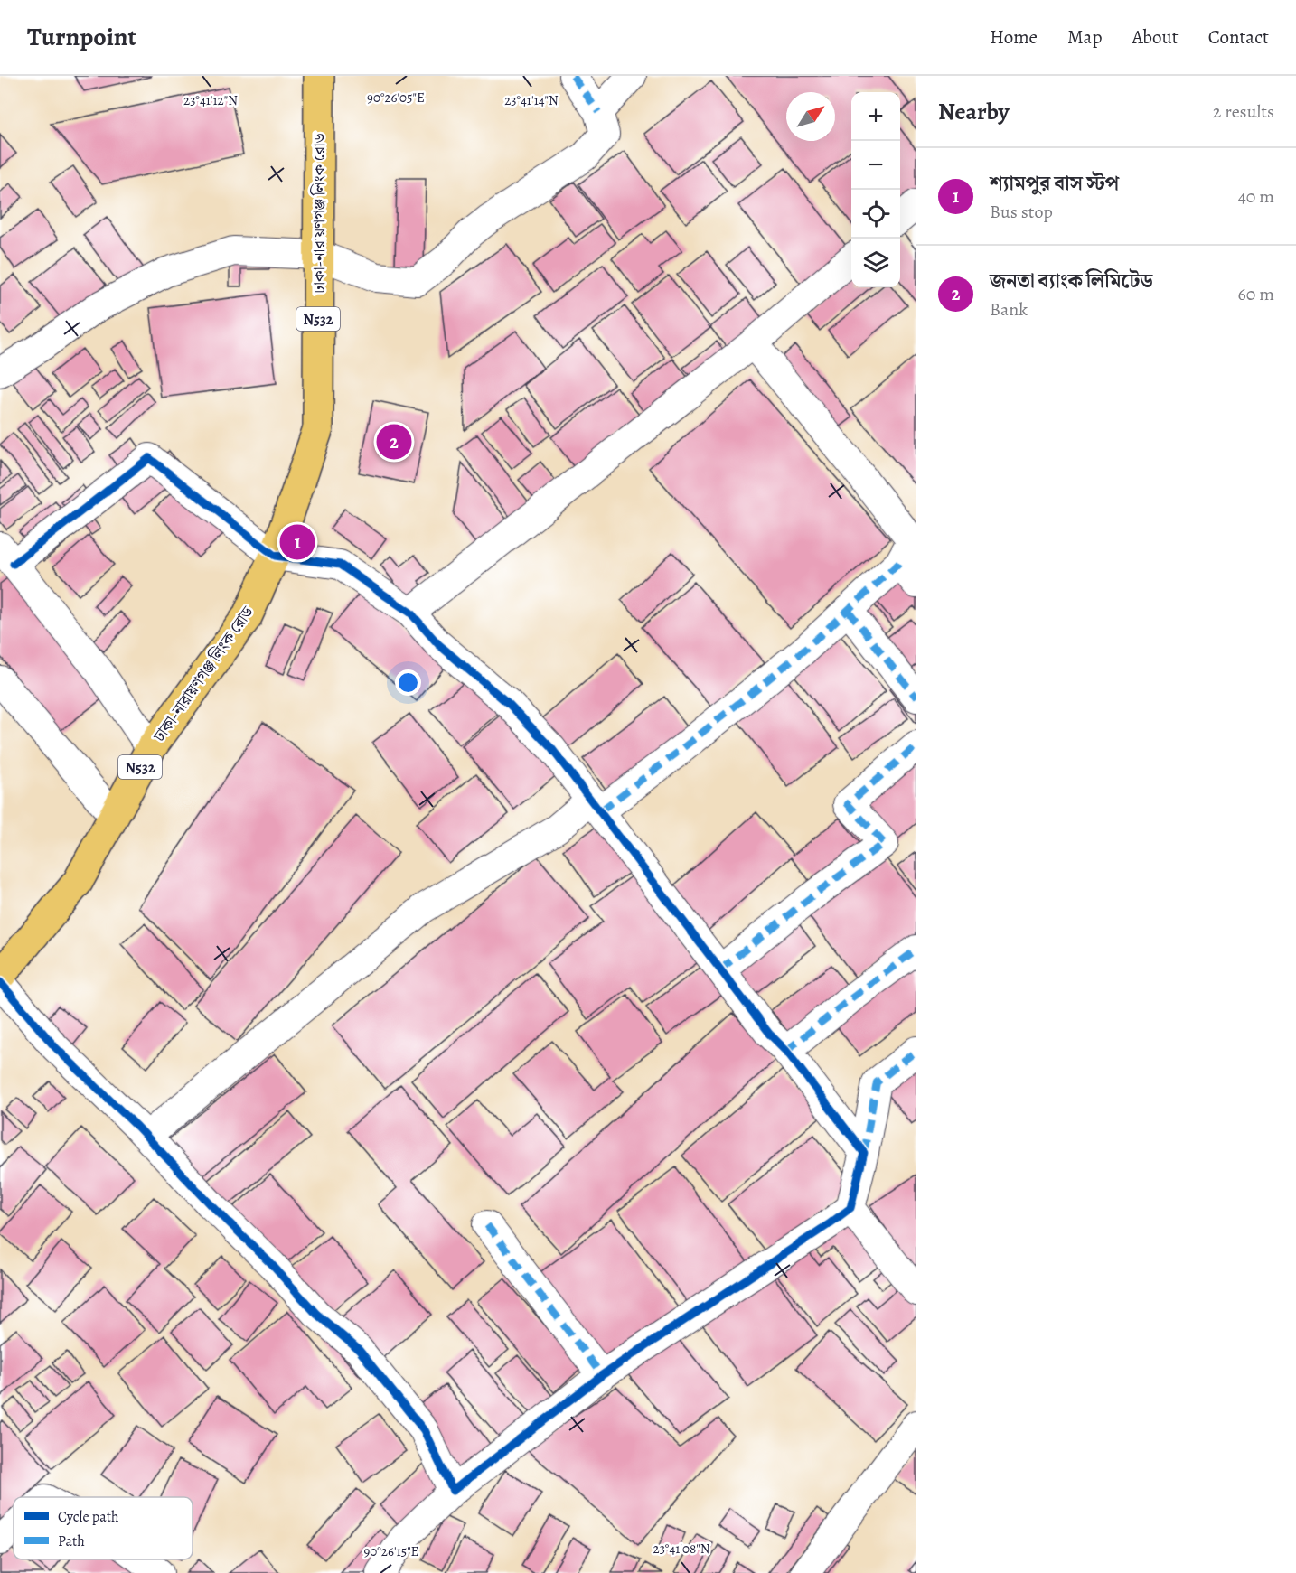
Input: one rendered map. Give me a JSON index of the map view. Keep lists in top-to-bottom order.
{
  "streets": {
    "highway": ["ঢাকা-নারায়ণগঞ্জ লিংক রোড", "N532"]
  },
  "legend": ["Cycle path", "Path"],
  "north": "top right",
  "page": {
    "header": "Turnpoint",
    "nav": [
      "Home",
      "Map",
      "About",
      "Contact"
    ],
    "heading": ["Nearby", "2 results"],
    "map_buttons": ["+", "−"],
    "list": [
      {
        "mark": "1",
        "name": "শ্যামপুর বাস স্টপ",
        "note": "Bus stop",
        "value": "40 m"
      },
      {
        "mark": "2",
        "name": "জনতা ব্যাংক লিমিটেড",
        "note": "Bank",
        "value": "60 m"
      }
    ],
    "pins": ["2", "1"]
  },
  "coordinates": [
    "90°26'05\"E",
    "23°41'12\"N",
    "23°41'14\"N",
    "23°41'08\"N",
    "90°26'15\"E"
  ]
}
